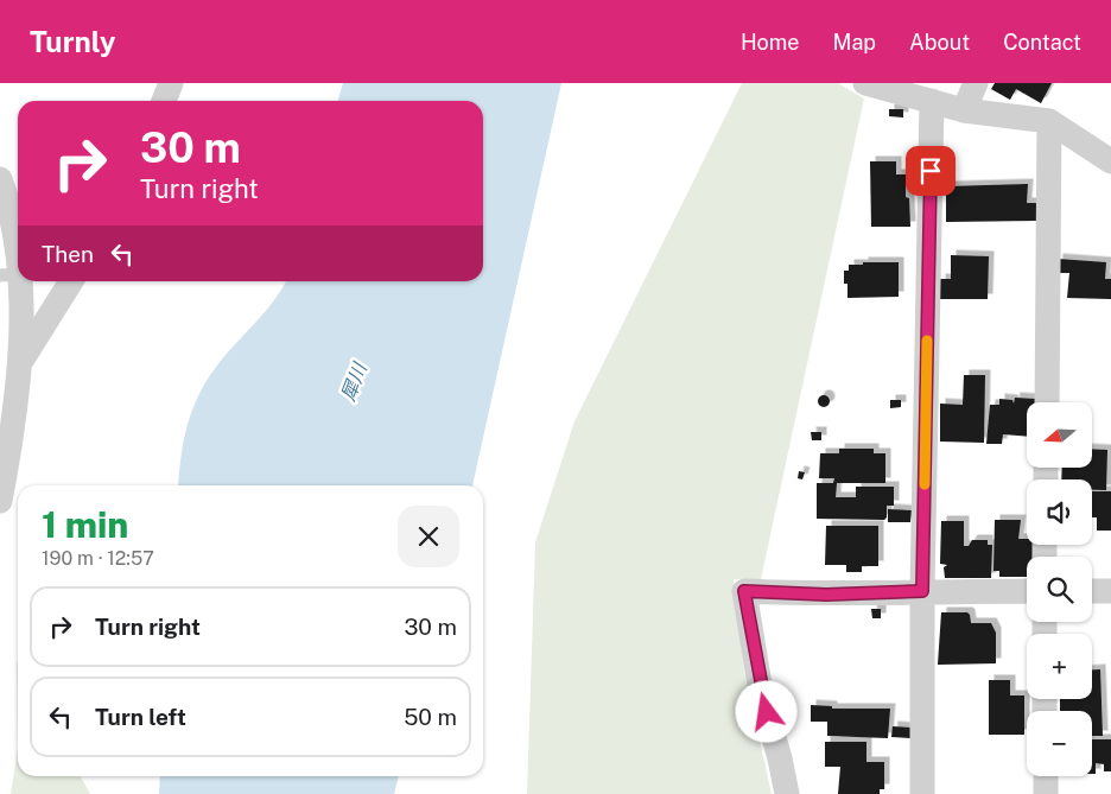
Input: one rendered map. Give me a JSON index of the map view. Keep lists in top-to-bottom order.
{
  "water": ["犀川"],
  "north": "left",
  "page": {
    "header": "Turnly",
    "nav": [
      "Home",
      "Map",
      "About",
      "Contact"
    ],
    "turn": ["30 m", "Turn right"],
    "then": "Then",
    "map_buttons": ["+", "−"],
    "heading": ["1 min", "190 m · 12:57"],
    "list": [
      {
        "name": "Turn right",
        "value": "30 m"
      },
      {
        "name": "Turn left",
        "value": "50 m"
      }
    ]
  }
}
